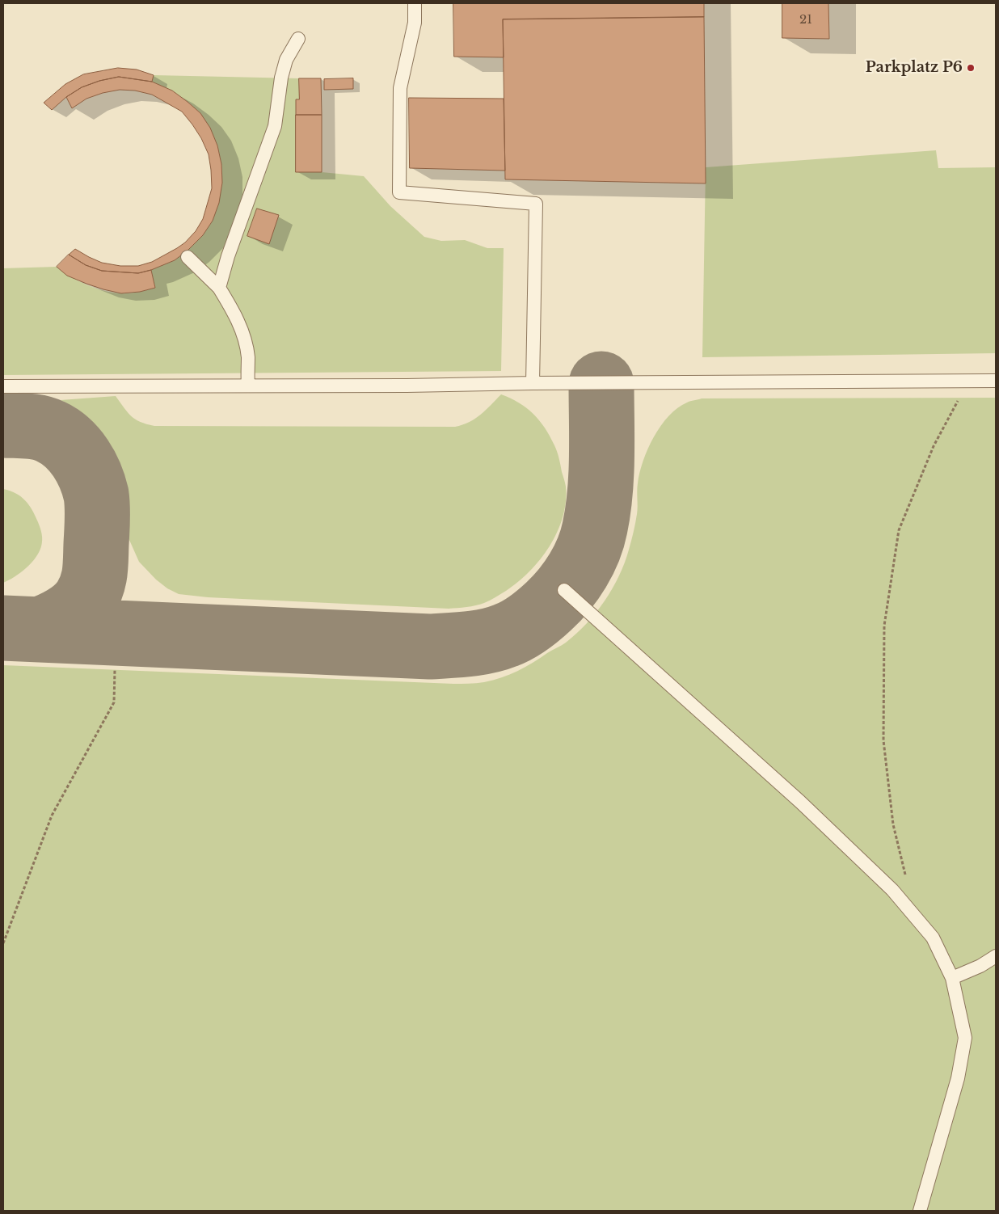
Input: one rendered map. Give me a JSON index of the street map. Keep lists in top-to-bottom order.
{
  "places": ["Parkplatz P6"],
  "house_numbers": ["21"]
}
